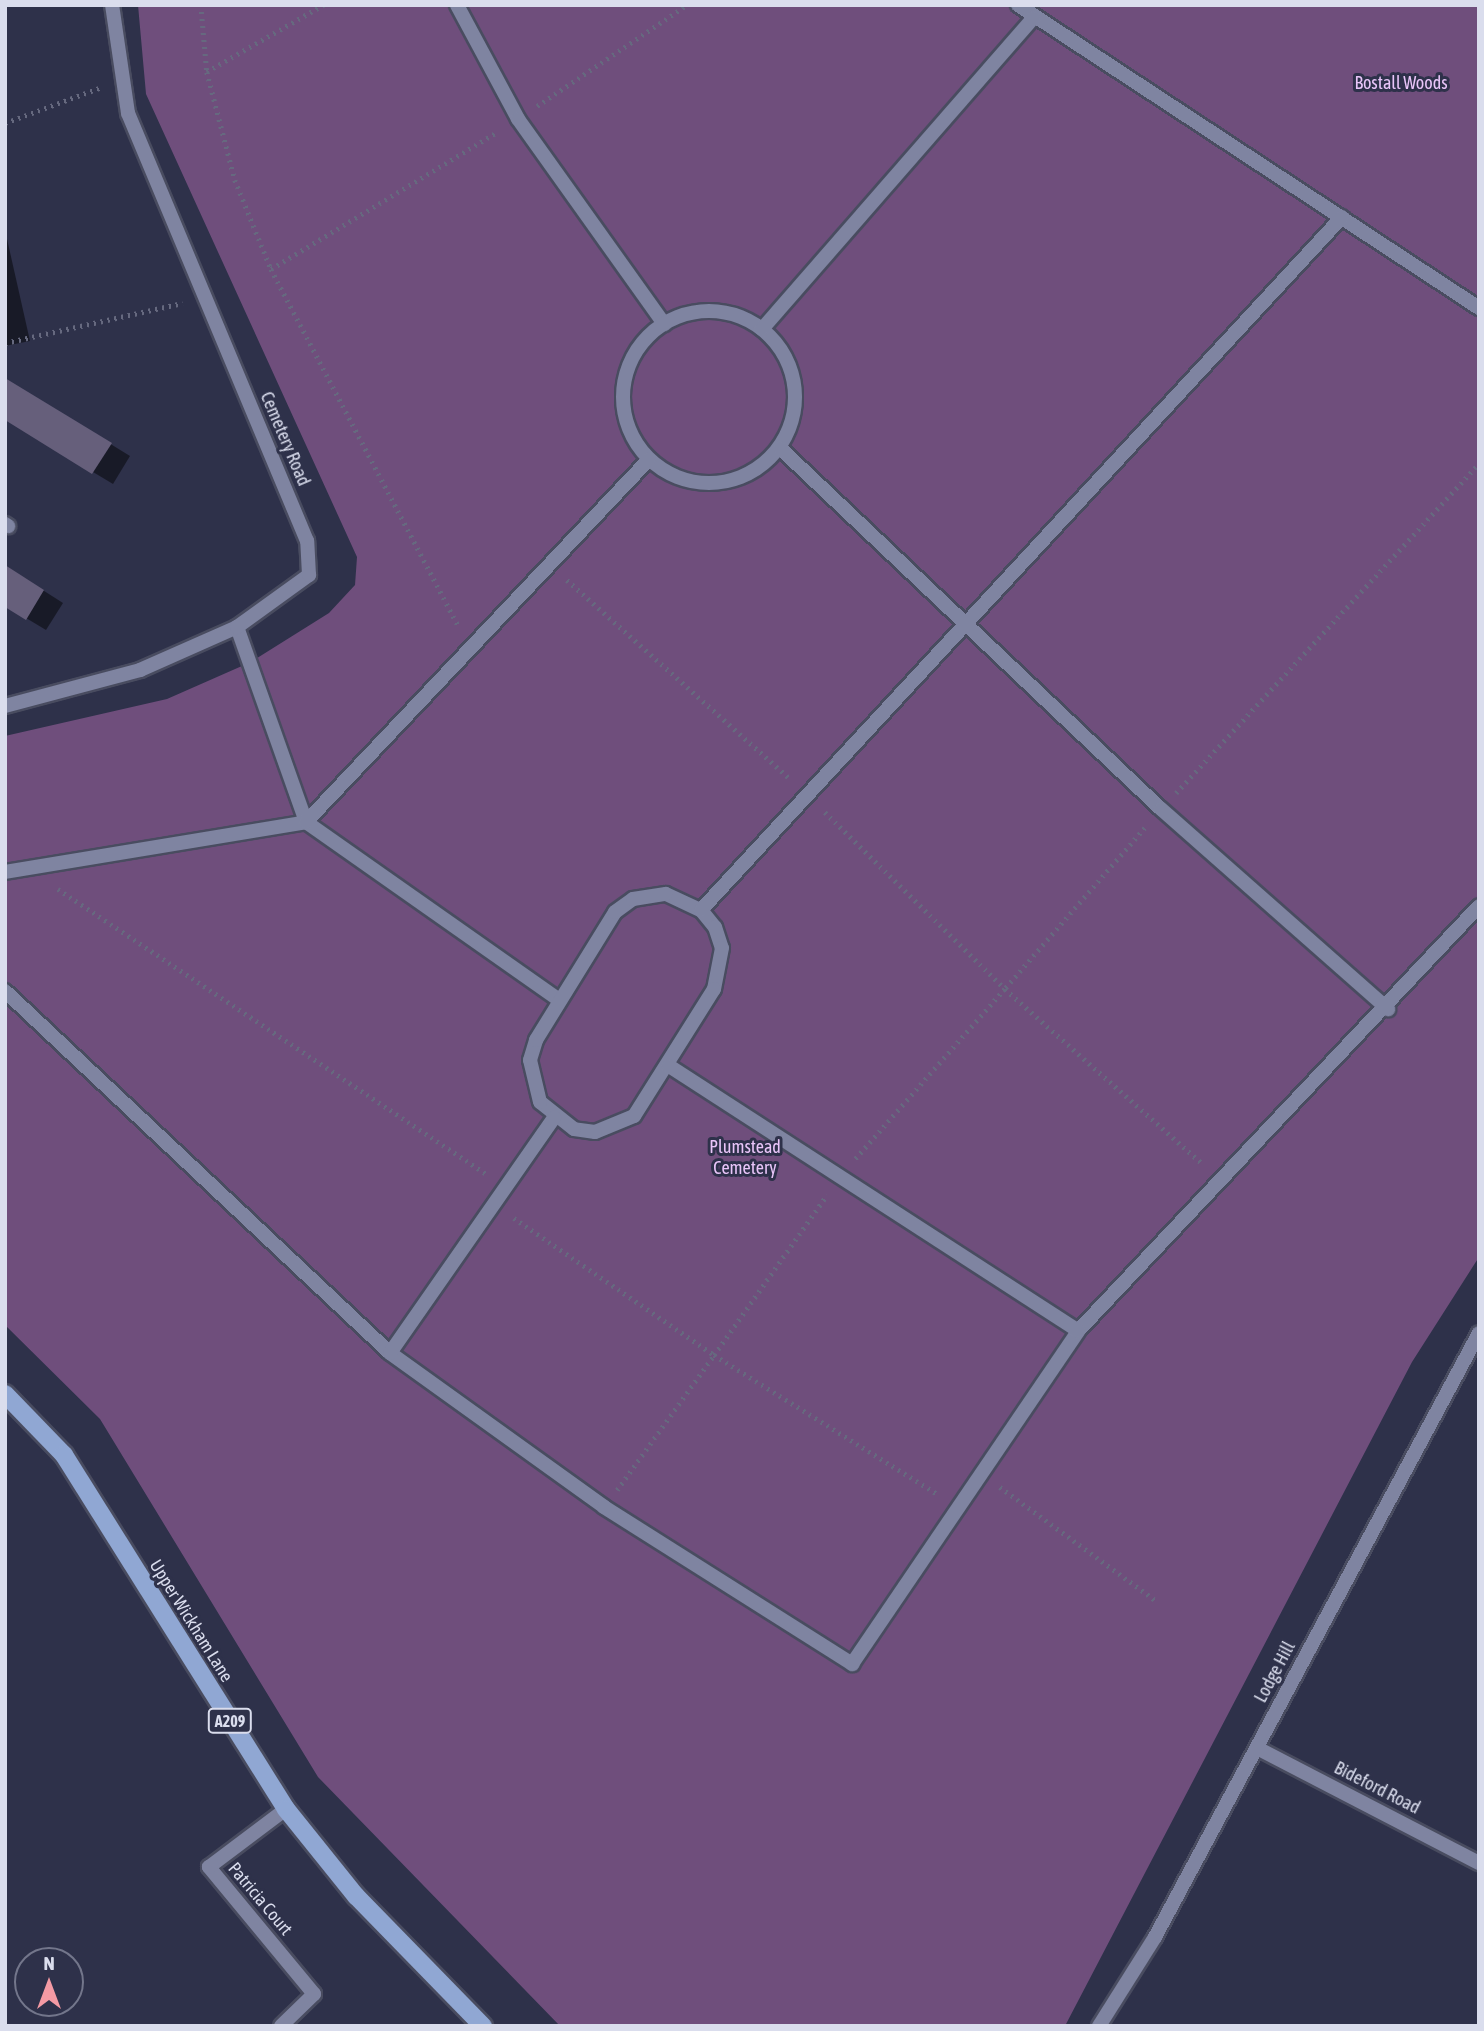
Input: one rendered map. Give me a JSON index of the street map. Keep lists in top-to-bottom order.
{
  "streets": {
    "main road": ["Upper Wickham Lane", "A209"],
    "street": [
      "Cemetery Road",
      "Lodge Hill",
      "Bideford Road",
      "Patricia Court"
    ]
  },
  "crossings": [
    ["Upper Wickham Lane", "Patricia Court"],
    ["Lodge Hill", "Bideford Road"]
  ],
  "parks": ["Bostall Woods", "Plumstead Cemetery"],
  "north": "top"
}
